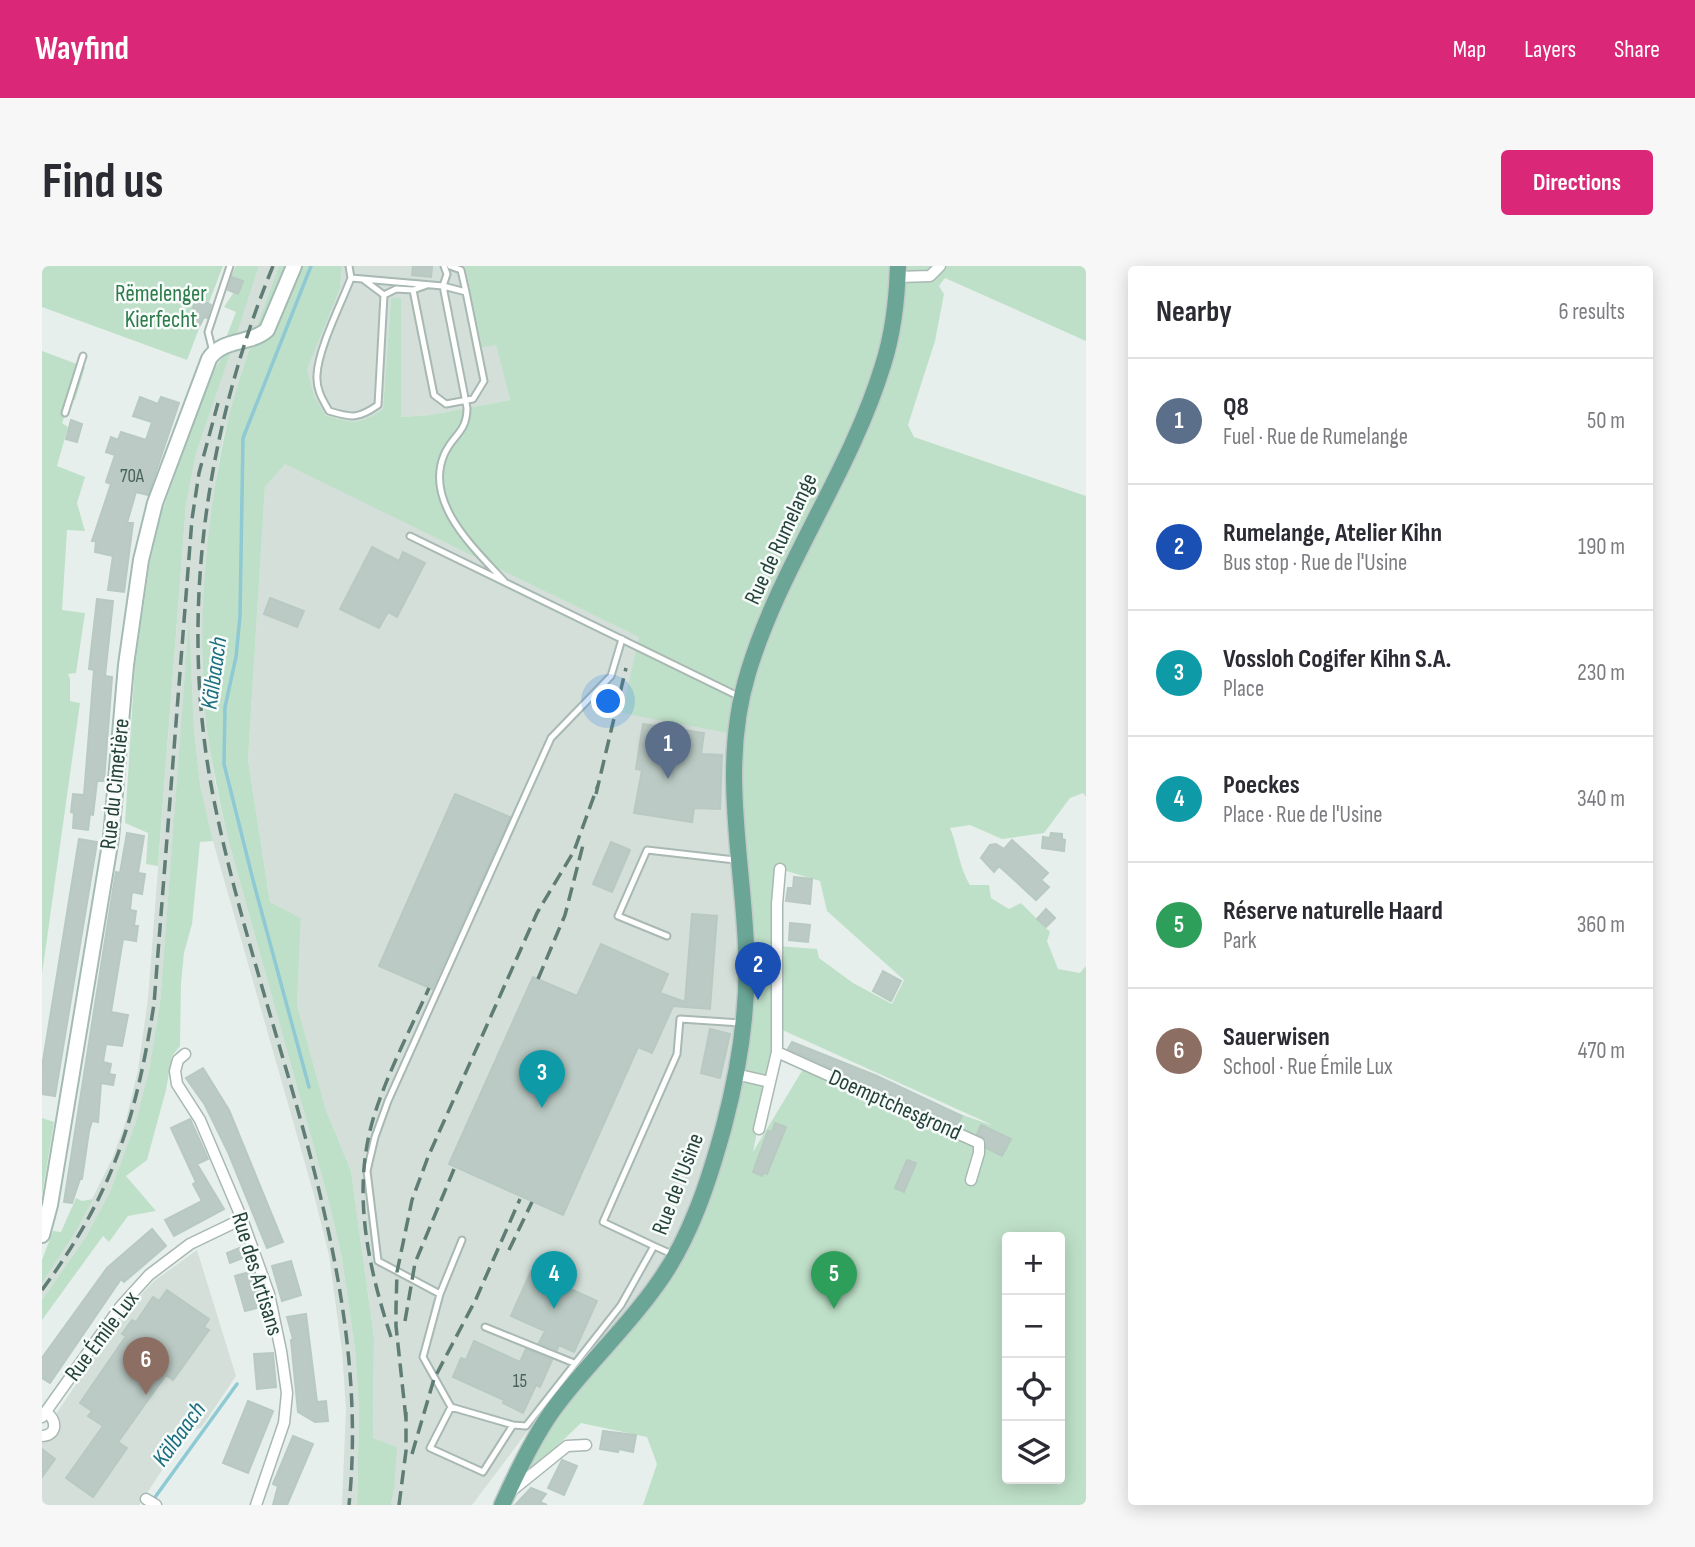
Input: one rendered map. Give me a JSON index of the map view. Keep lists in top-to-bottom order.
{
  "streets": {
    "main road": ["Rue de Rumelange", "Rue du Cimetière", "Rue de l'Usine"],
    "street": ["Doemptchesgrond", "Rue des Artisans", "Rue Émile Lux"]
  },
  "crossings": [
    ["Rue de Rumelange", "Rue de l'Usine"],
    ["Rue des Artisans", "Rue Émile Lux"]
  ],
  "water": ["Kälbaach"],
  "parks": ["Rëmelenger Kierfecht"],
  "house_numbers": ["70A", "15"],
  "page": {
    "header": "Wayfind",
    "nav": ["Map", "Layers", "Share"],
    "buttons": "Directions",
    "title": "Find us",
    "heading": ["Nearby", "6 results"],
    "list": [
      {
        "mark": "1",
        "name": "Q8",
        "note": "Fuel · Rue de Rumelange",
        "value": "50 m"
      },
      {
        "mark": "2",
        "name": "Rumelange, Atelier Kihn",
        "note": "Bus stop · Rue de l'Usine",
        "value": "190 m"
      },
      {
        "mark": "3",
        "name": "Vossloh Cogifer Kihn S.A.",
        "note": "Place",
        "value": "230 m"
      },
      {
        "mark": "4",
        "name": "Poeckes",
        "note": "Place · Rue de l'Usine",
        "value": "340 m"
      },
      {
        "mark": "5",
        "name": "Réserve naturelle Haard",
        "note": "Park",
        "value": "360 m"
      },
      {
        "mark": "6",
        "name": "Sauerwisen",
        "note": "School · Rue Émile Lux",
        "value": "470 m"
      }
    ],
    "pins": [
      "1",
      "2",
      "3",
      "4",
      "5",
      "6"
    ],
    "map_buttons": ["+", "−"]
  }
}
